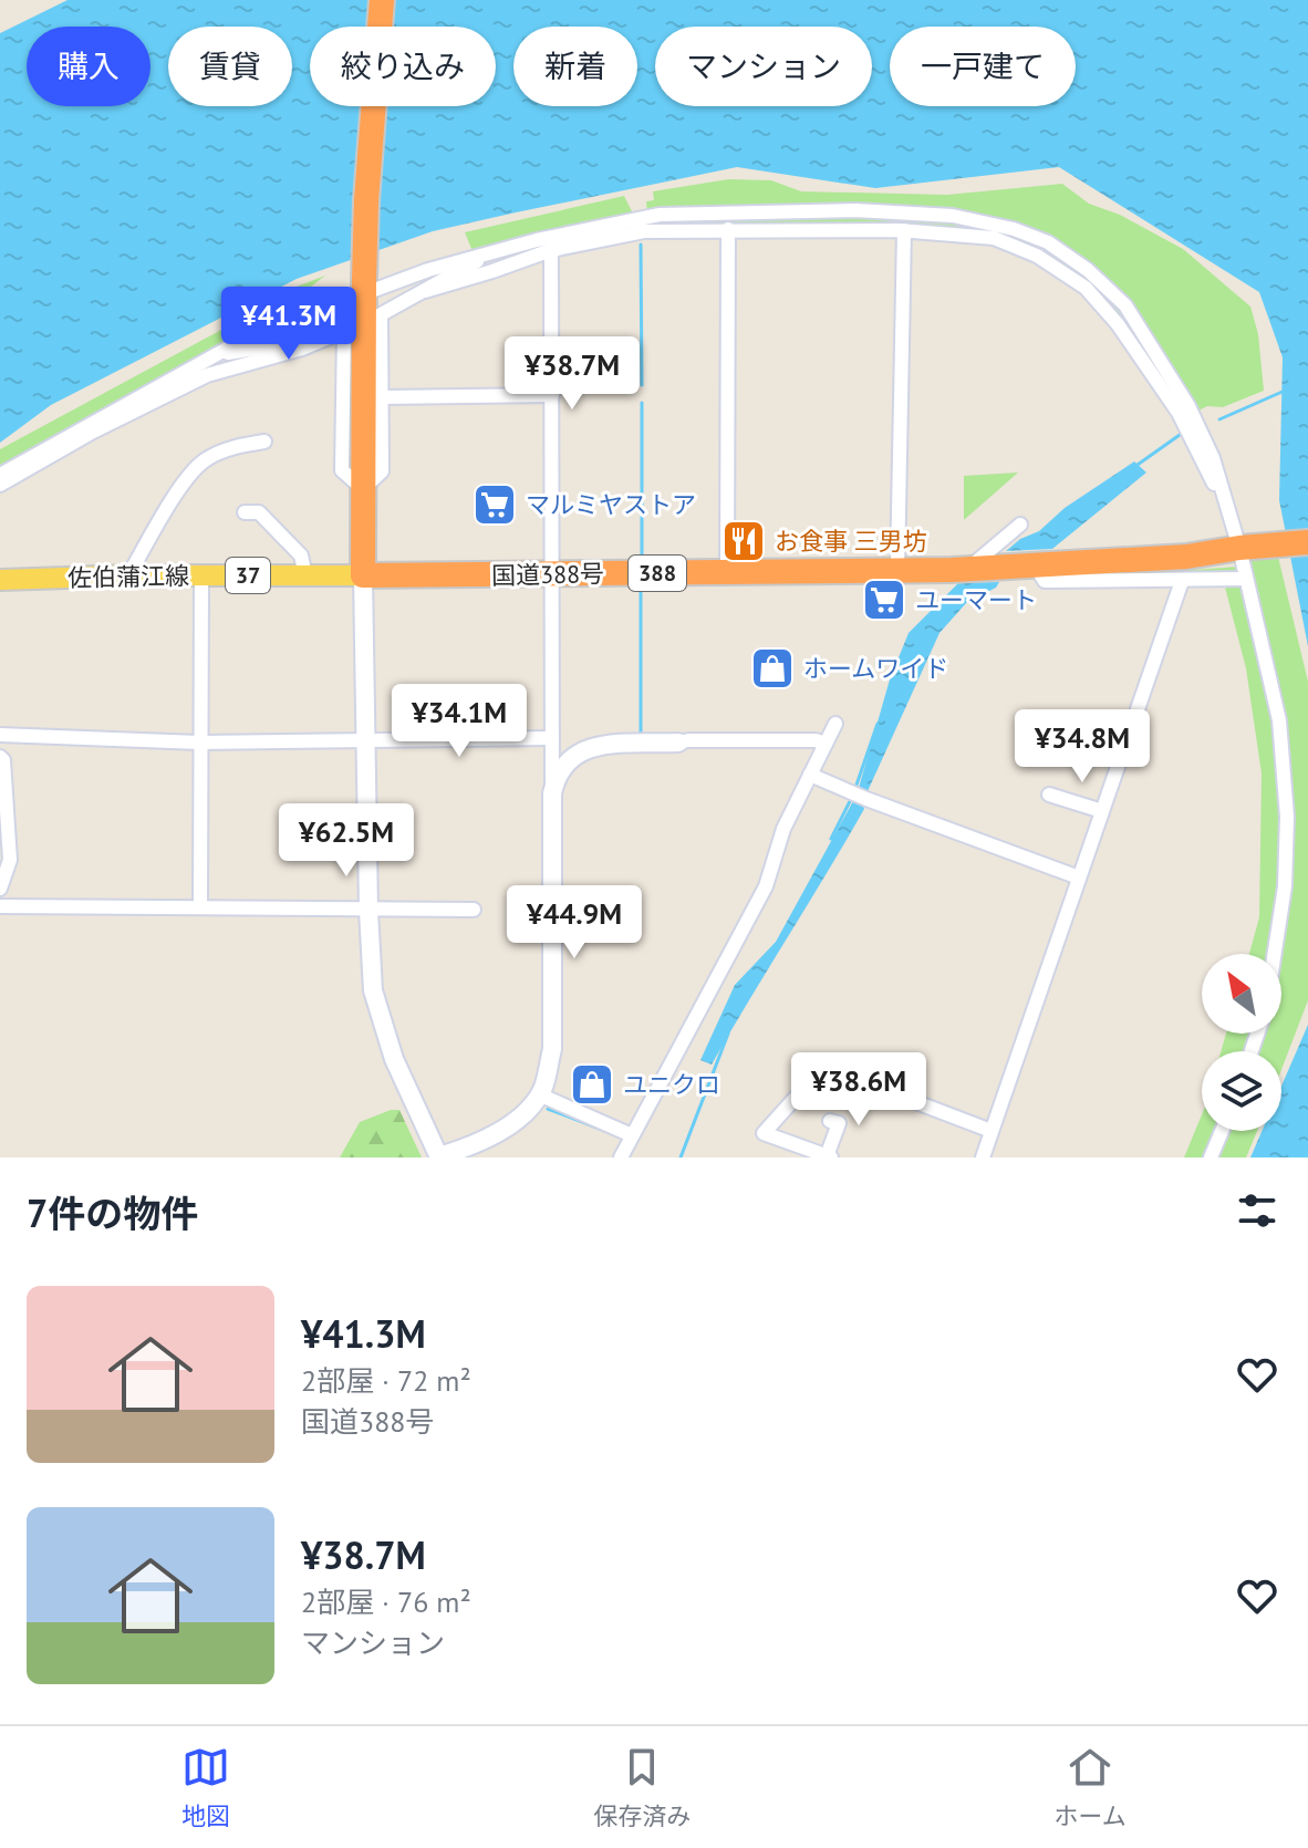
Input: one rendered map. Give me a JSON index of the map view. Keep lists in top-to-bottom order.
{
  "streets": {
    "highway": ["388", "国道388号"],
    "main road": ["37", "佐伯蒲江線"]
  },
  "crossings": [
    ["国道388号", "佐伯蒲江線"]
  ],
  "places": {
    "supermarket": ["マルミヤストア", "ユーマート"],
    "restaurant": ["お食事 三男坊"],
    "shop": ["ホームワイド", "ユニクロ"]
  },
  "north": "top left",
  "page": {
    "chip": [
      "購入",
      "賃貸",
      "絞り込み",
      "新着",
      "マンション",
      "一戸建て"
    ],
    "price": [
      "¥41.3M",
      "¥38.7M",
      "¥34.1M",
      "¥34.8M",
      "¥62.5M",
      "¥44.9M",
      "¥38.6M"
    ],
    "heading": "7件の物件",
    "list": [
      {
        "name": "¥41.3M",
        "note": "2部屋 · 72 m² · 国道388号"
      },
      {
        "name": "¥38.7M",
        "note": "2部屋 · 76 m² · マンション"
      }
    ],
    "tabs": ["地図", "保存済み", "ホーム"]
  }
}
